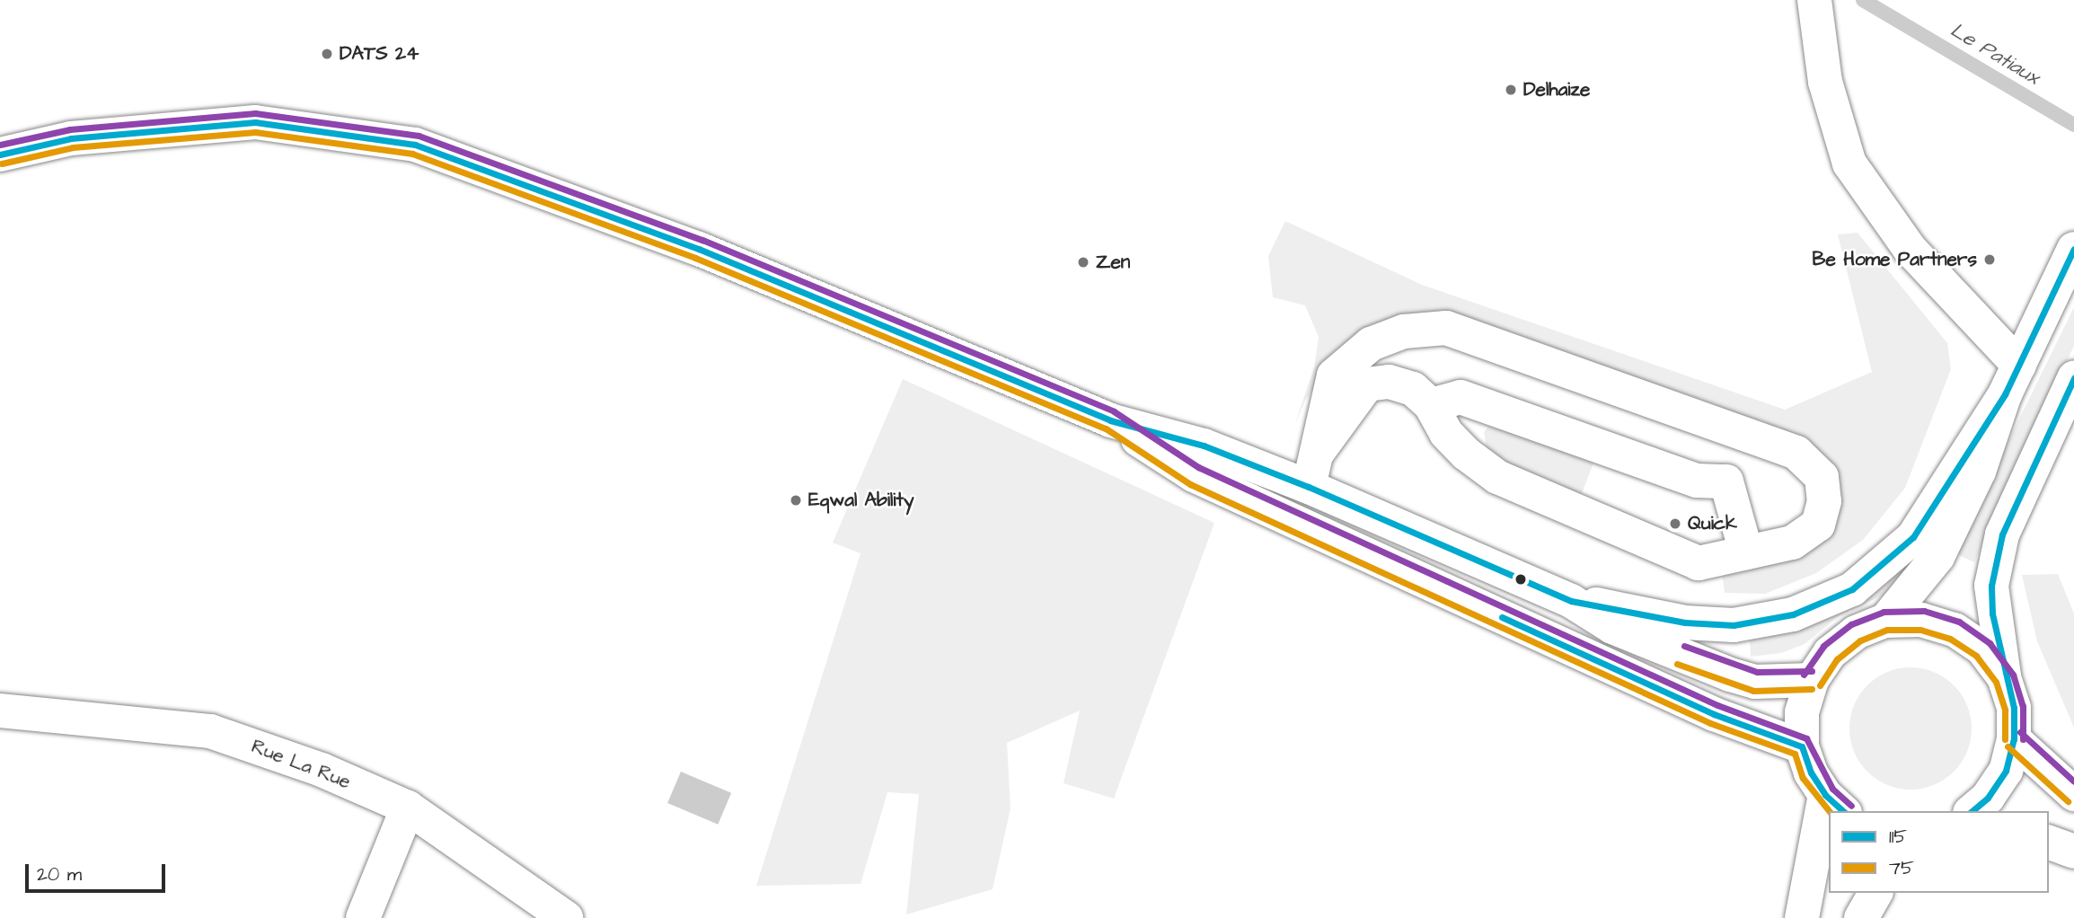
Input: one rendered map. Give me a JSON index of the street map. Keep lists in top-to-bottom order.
{
  "streets": {
    "main road": ["Rue La Rue"]
  },
  "water": ["Le Patiaux"],
  "places": [
    "DATS 24",
    "Delhaize",
    "Be Home Partners",
    "Zen",
    "Eqwal Ability",
    "Quick"
  ],
  "lines": ["transit line 115", "transit line 75"],
  "legend": ["115", "75"],
  "scale_bar": "20 m"
}
